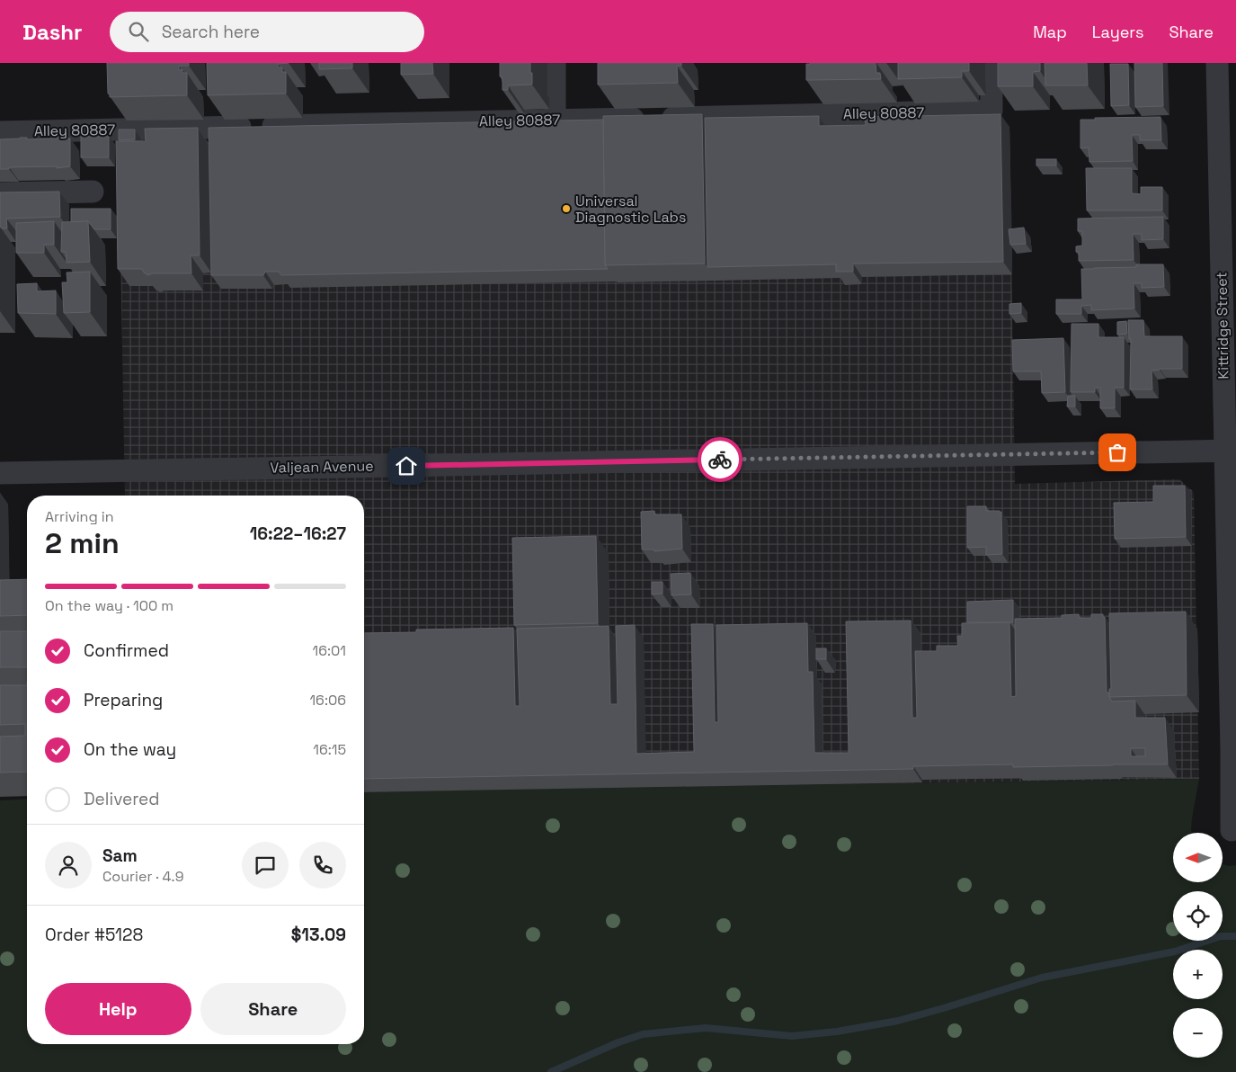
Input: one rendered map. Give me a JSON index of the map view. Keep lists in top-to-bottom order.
{
  "streets": {
    "street": ["Alley 80887", "Kittridge Street", "Valjean Avenue"]
  },
  "crossings": [
    ["Kittridge Street", "Valjean Avenue"]
  ],
  "places": ["Universal Diagnostic Labs"],
  "north": "left",
  "page": {
    "header": "Dashr",
    "search": "Search here",
    "nav": ["Map", "Layers", "Share"],
    "heading": ["2 min", "Arriving in", "16:22–16:27"],
    "panel": [
      "Sam",
      "Courier · 4.9",
      "Order #5128",
      "$13.09"
    ],
    "bar": "On the way · 100 m",
    "list": [
      ["Confirmed", "16:01"],
      ["Preparing", "16:06"],
      ["On the way", "16:15"],
      "Delivered"
    ],
    "map_buttons": ["+", "−"],
    "buttons": ["Help", "Share"]
  }
}
